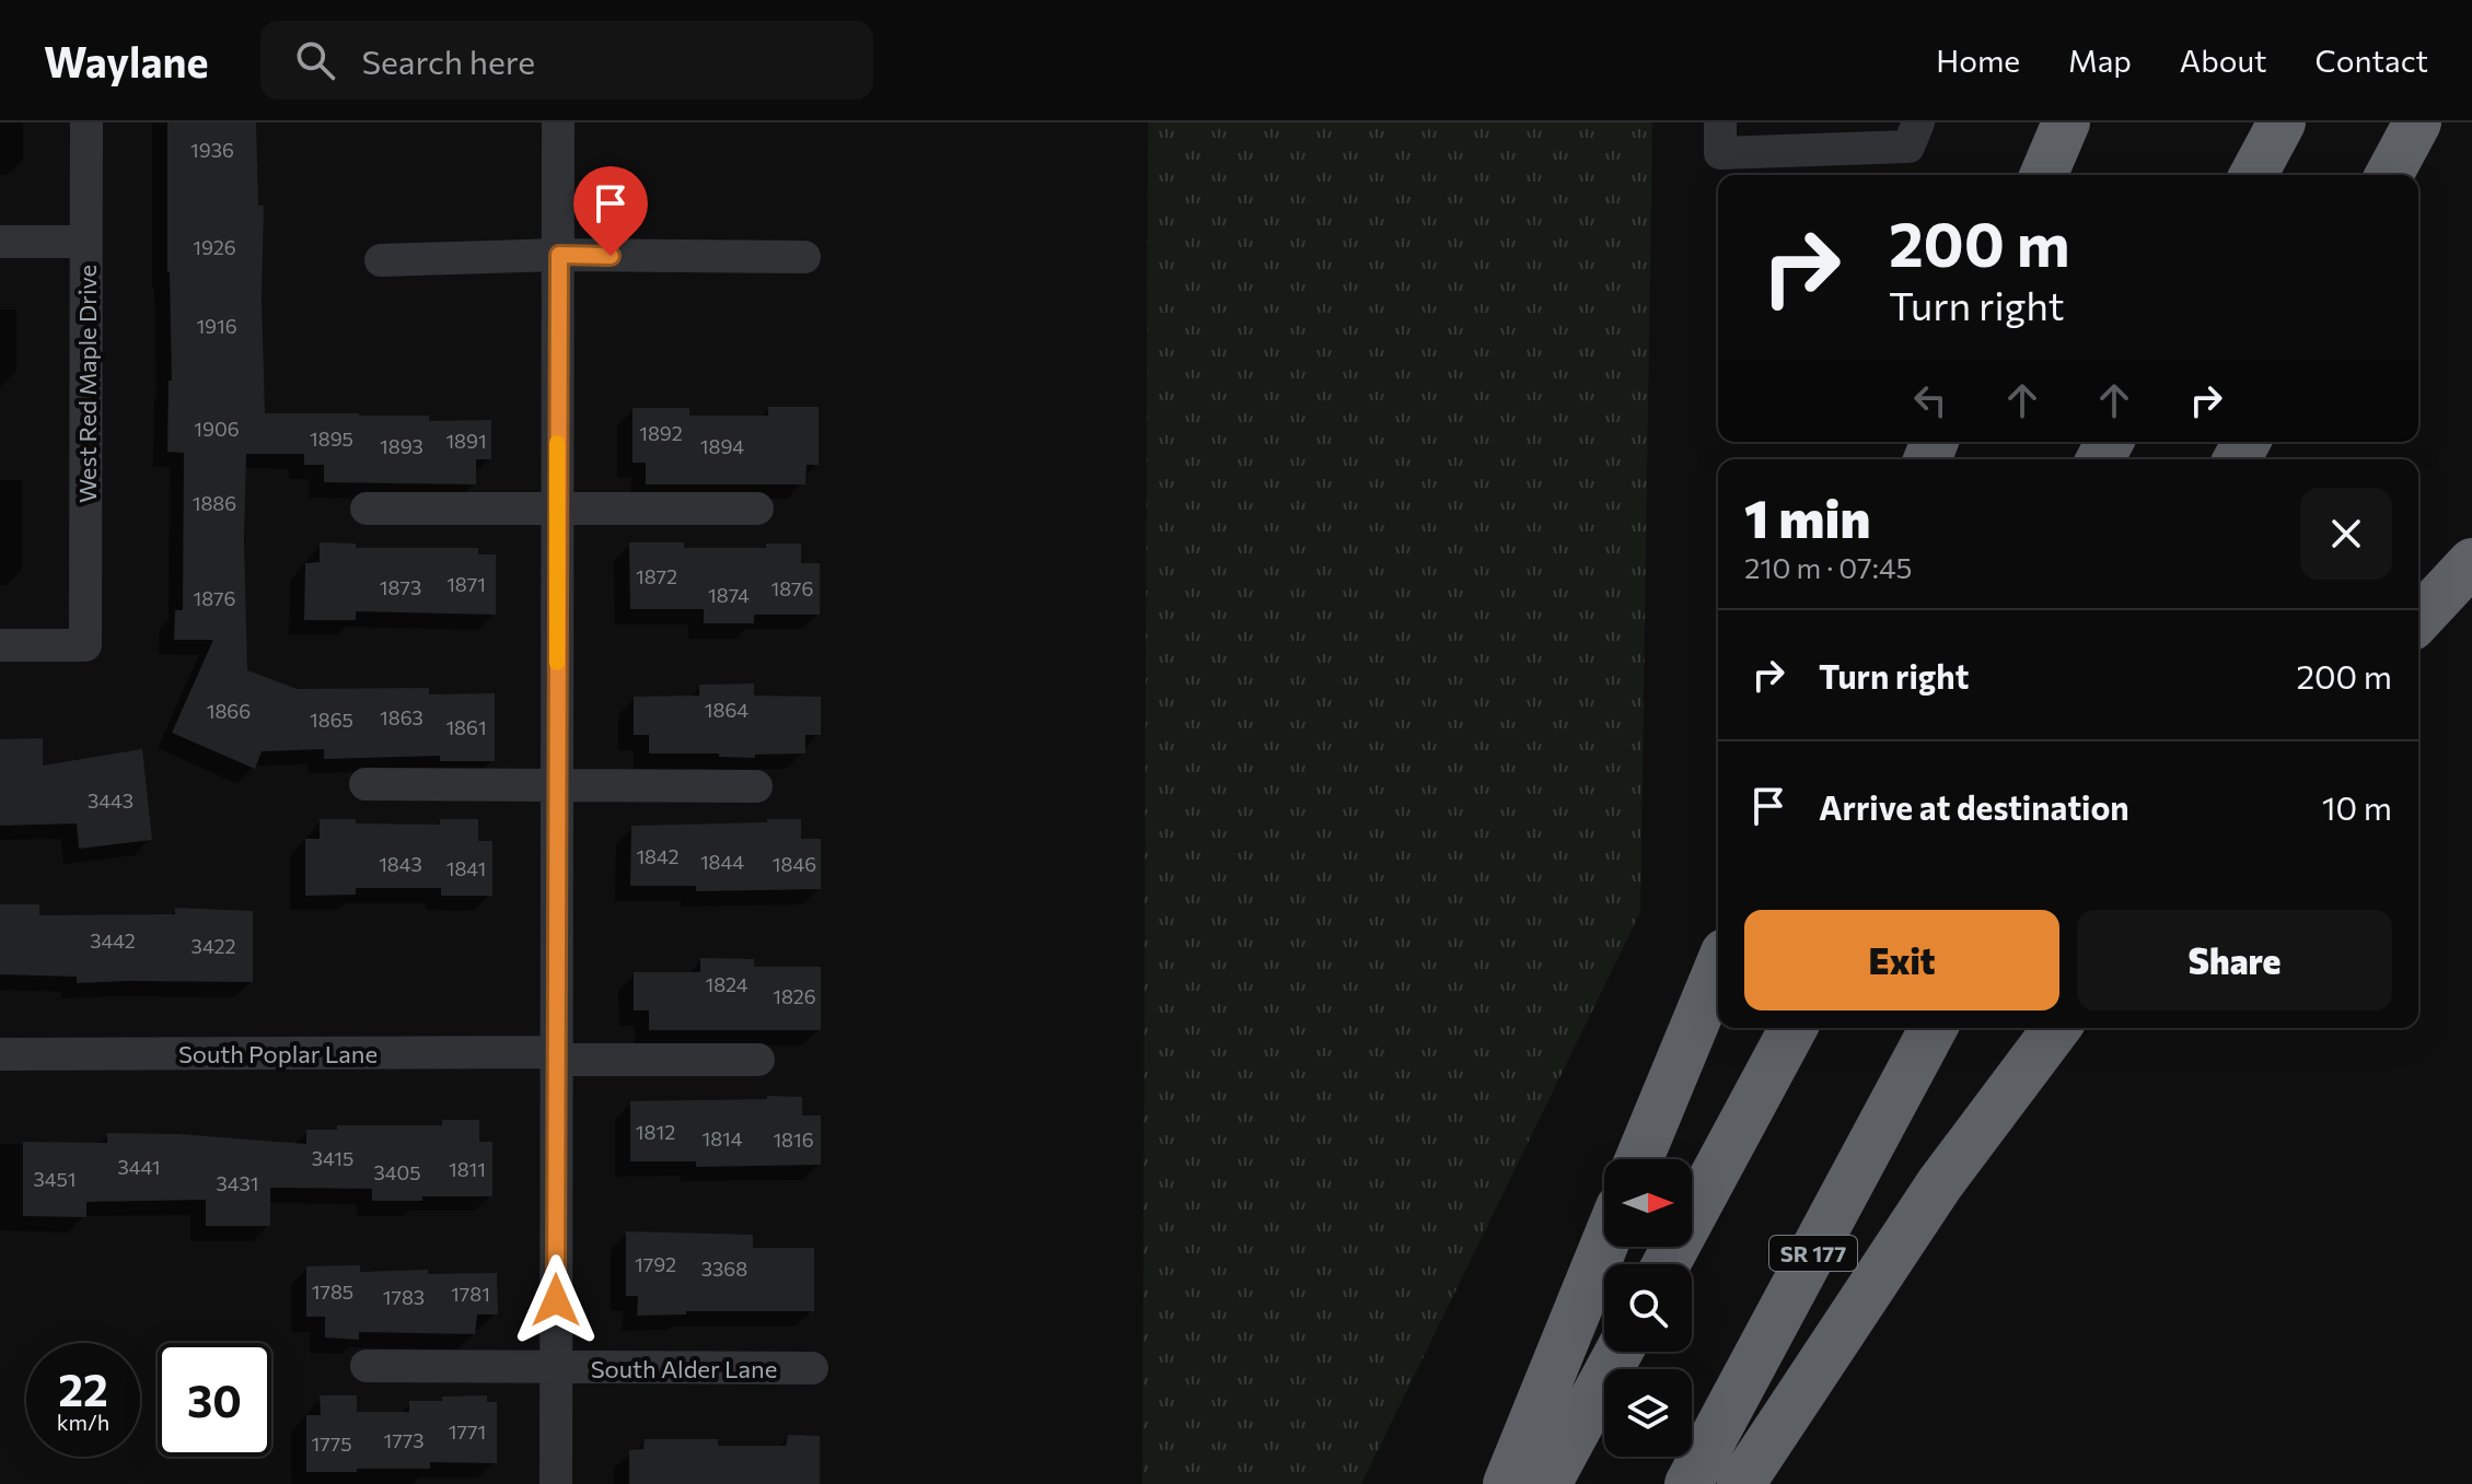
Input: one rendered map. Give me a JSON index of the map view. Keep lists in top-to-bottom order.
{
  "streets": {
    "highway": ["SR 177"],
    "street": ["West Red Maple Drive", "South Poplar Lane", "South Alder Lane"]
  },
  "house_numbers": [
    "1936",
    "1926",
    "1916",
    "1906",
    "1892",
    "1895",
    "1891",
    "1893",
    "1894",
    "1886",
    "1872",
    "1871",
    "1873",
    "1876",
    "1874",
    "1876",
    "1864",
    "1866",
    "1863",
    "1865",
    "1861",
    "3443",
    "1842",
    "1844",
    "1843",
    "1846",
    "1841",
    "3442",
    "3422",
    "1824",
    "1826",
    "1812",
    "1814",
    "1816",
    "3415",
    "3441",
    "1811",
    "3405",
    "3451",
    "3431",
    "1792",
    "3368",
    "1785",
    "1781",
    "1783",
    "1771",
    "1773",
    "1775"
  ],
  "north": "right",
  "page": {
    "header": "Waylane",
    "search": "Search here",
    "nav": [
      "Home",
      "Map",
      "About",
      "Contact"
    ],
    "turn": ["200 m", "Turn right"],
    "heading": ["1 min", "210 m · 07:45"],
    "list": [
      {
        "name": "Turn right",
        "value": "200 m"
      },
      {
        "name": "Arrive at destination",
        "value": "10 m"
      }
    ],
    "buttons": ["Exit", "Share"],
    "speed": "22 km/h",
    "limit": "30"
  }
}
